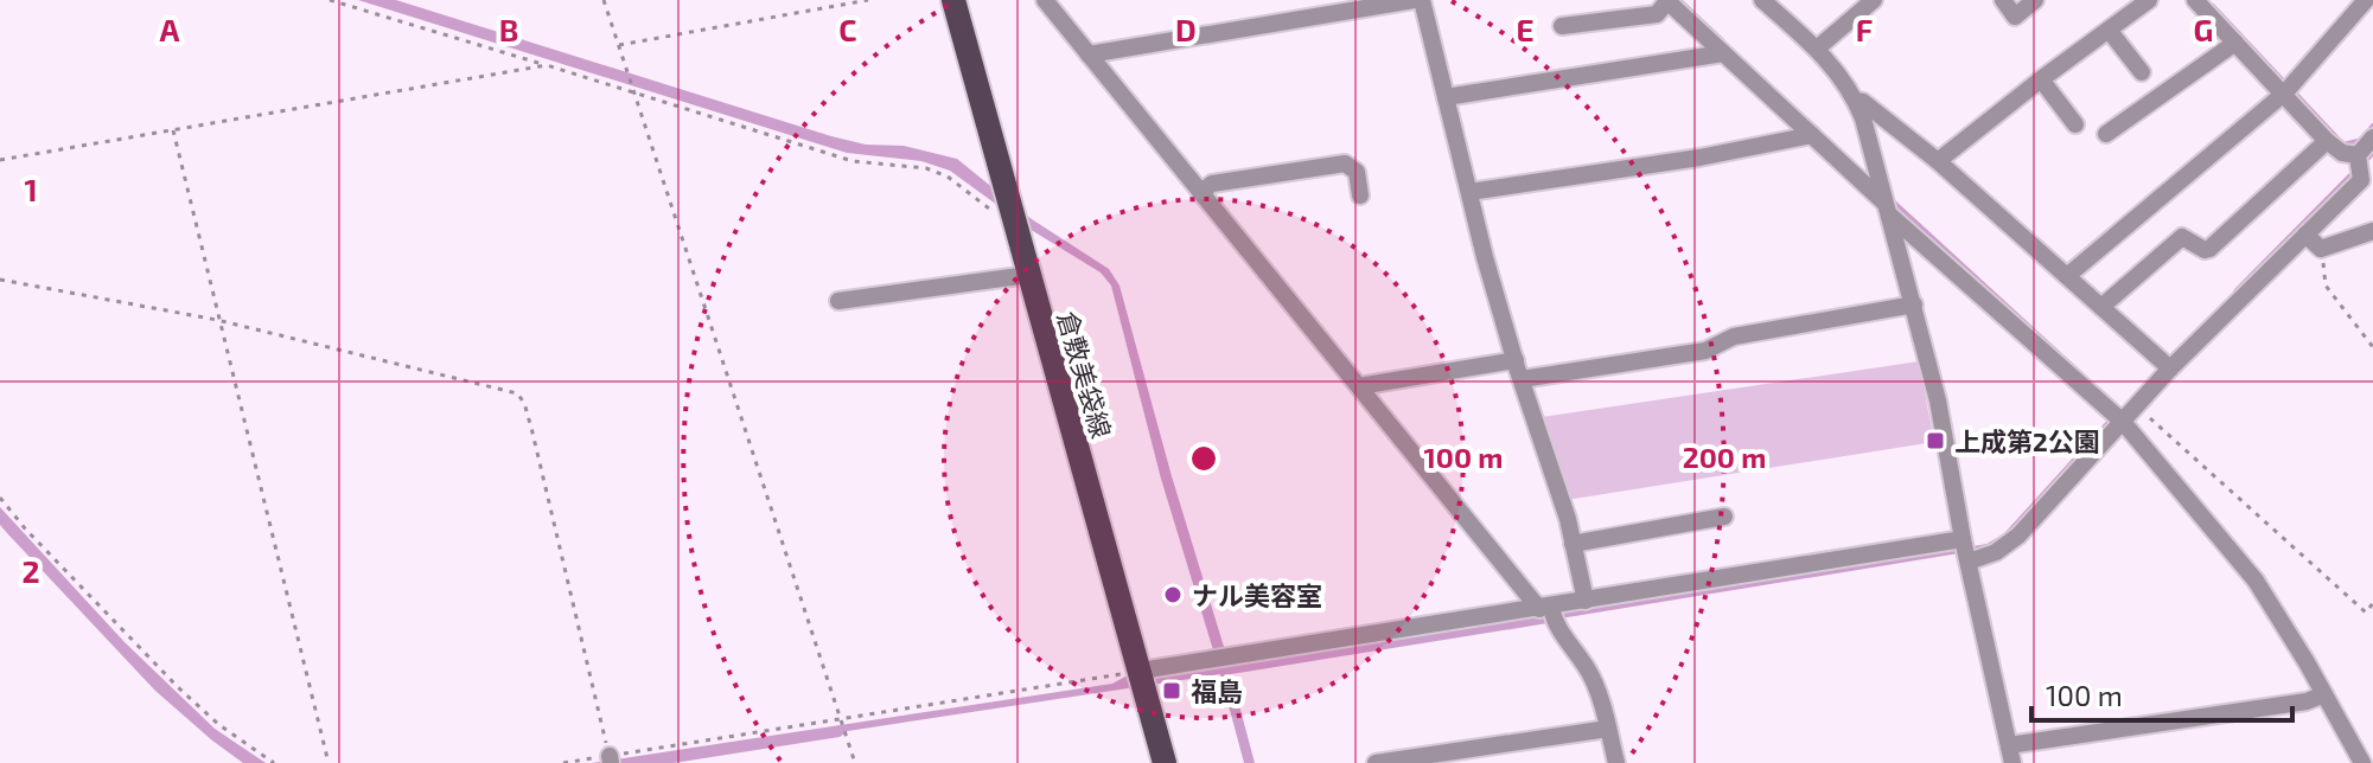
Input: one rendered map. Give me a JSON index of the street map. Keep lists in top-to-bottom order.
{
  "streets": {
    "main road": ["倉敷美袋線"]
  },
  "places": {
    "transit": ["上成第2公園", "福島"],
    "other": ["ナル美容室"]
  },
  "scale_bar": "100 m",
  "grid": {
    "columns": [
      "A",
      "B",
      "C",
      "D",
      "E",
      "F",
      "G"
    ],
    "rows": ["1", "2"]
  },
  "rings": ["100 m", "200 m"]
}
